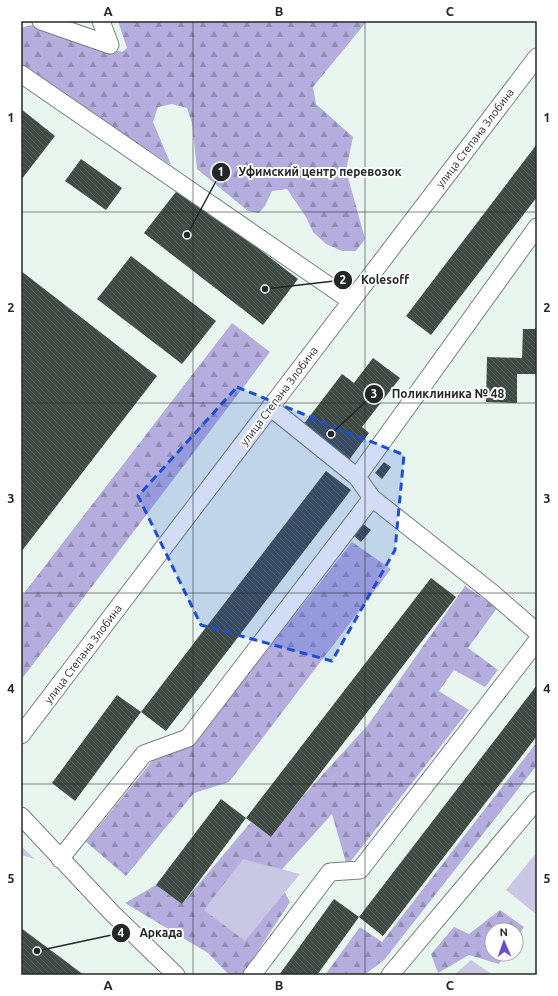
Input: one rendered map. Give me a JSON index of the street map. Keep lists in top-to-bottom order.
{
  "streets": {
    "street": ["улица Степана Злобина"]
  },
  "places": [
    "Уфимский центр перевозок",
    "Kolesoff",
    "Поликлиника № 48",
    "Аркада"
  ],
  "north": "top",
  "grid": {
    "columns": ["A", "B", "C"],
    "rows": [
      "1",
      "2",
      "3",
      "4",
      "5"
    ]
  }
}
